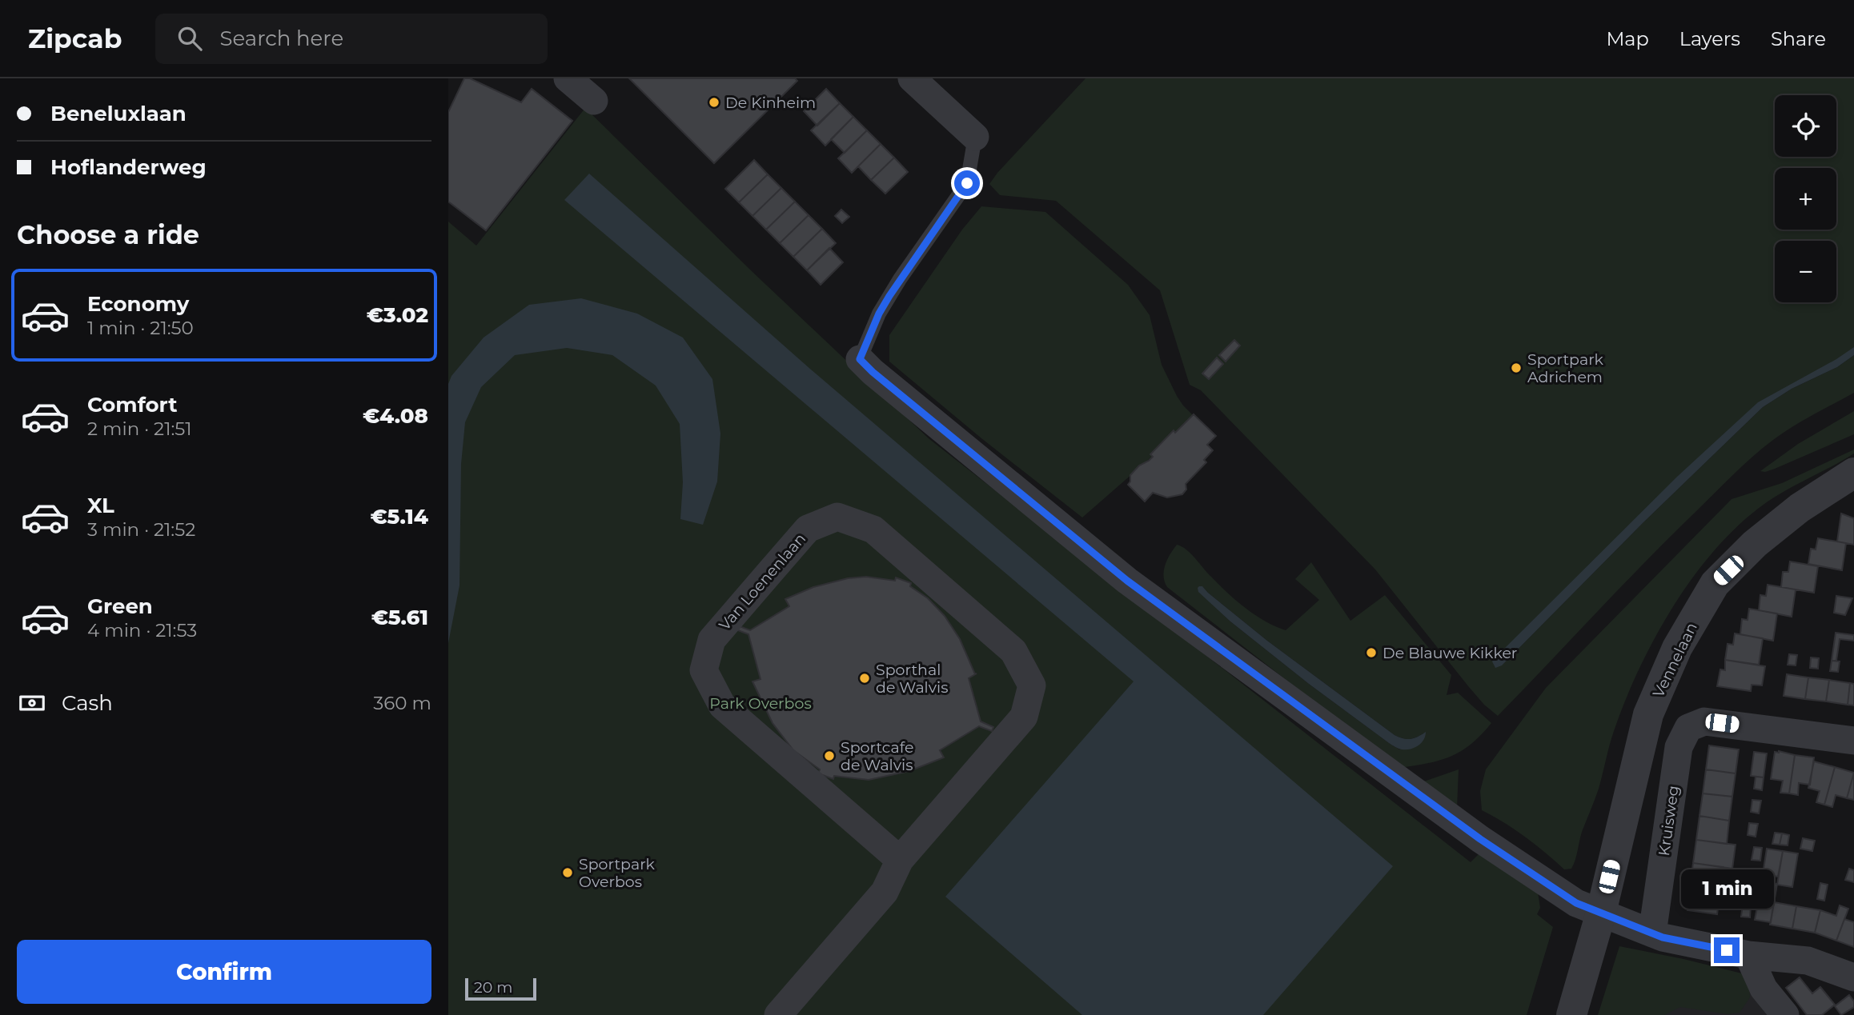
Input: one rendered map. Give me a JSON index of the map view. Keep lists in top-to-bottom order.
{
  "streets": {
    "street": ["Van Loenenlaan", "Vennelaan", "Kruisweg"]
  },
  "parks": ["Park Overbos"],
  "places": [
    "De Kinheim",
    "Sportpark Adrichem",
    "De Blauwe Kikker",
    "Sporthal de Walvis",
    "Sportcafe de Walvis",
    "Sportpark Overbos"
  ],
  "scale_bar": "20 m",
  "page": {
    "header": "Zipcab",
    "search": "Search here",
    "nav": ["Map", "Layers", "Share"],
    "banner": ["Beneluxlaan", "Hoflanderweg"],
    "map_buttons": ["+", "−"],
    "heading": "Choose a ride",
    "list": [
      {
        "name": "Economy",
        "note": "1 min · 21:50",
        "value": "€3.02"
      },
      {
        "name": "Comfort",
        "note": "2 min · 21:51",
        "value": "€4.08"
      },
      {
        "name": "XL",
        "note": "3 min · 21:52",
        "value": "€5.14"
      },
      {
        "name": "Green",
        "note": "4 min · 21:53",
        "value": "€5.61"
      }
    ],
    "pay": ["Cash", "360 m"],
    "bubble": "1 min",
    "buttons": "Confirm",
    "scale": "20 m"
  }
}
